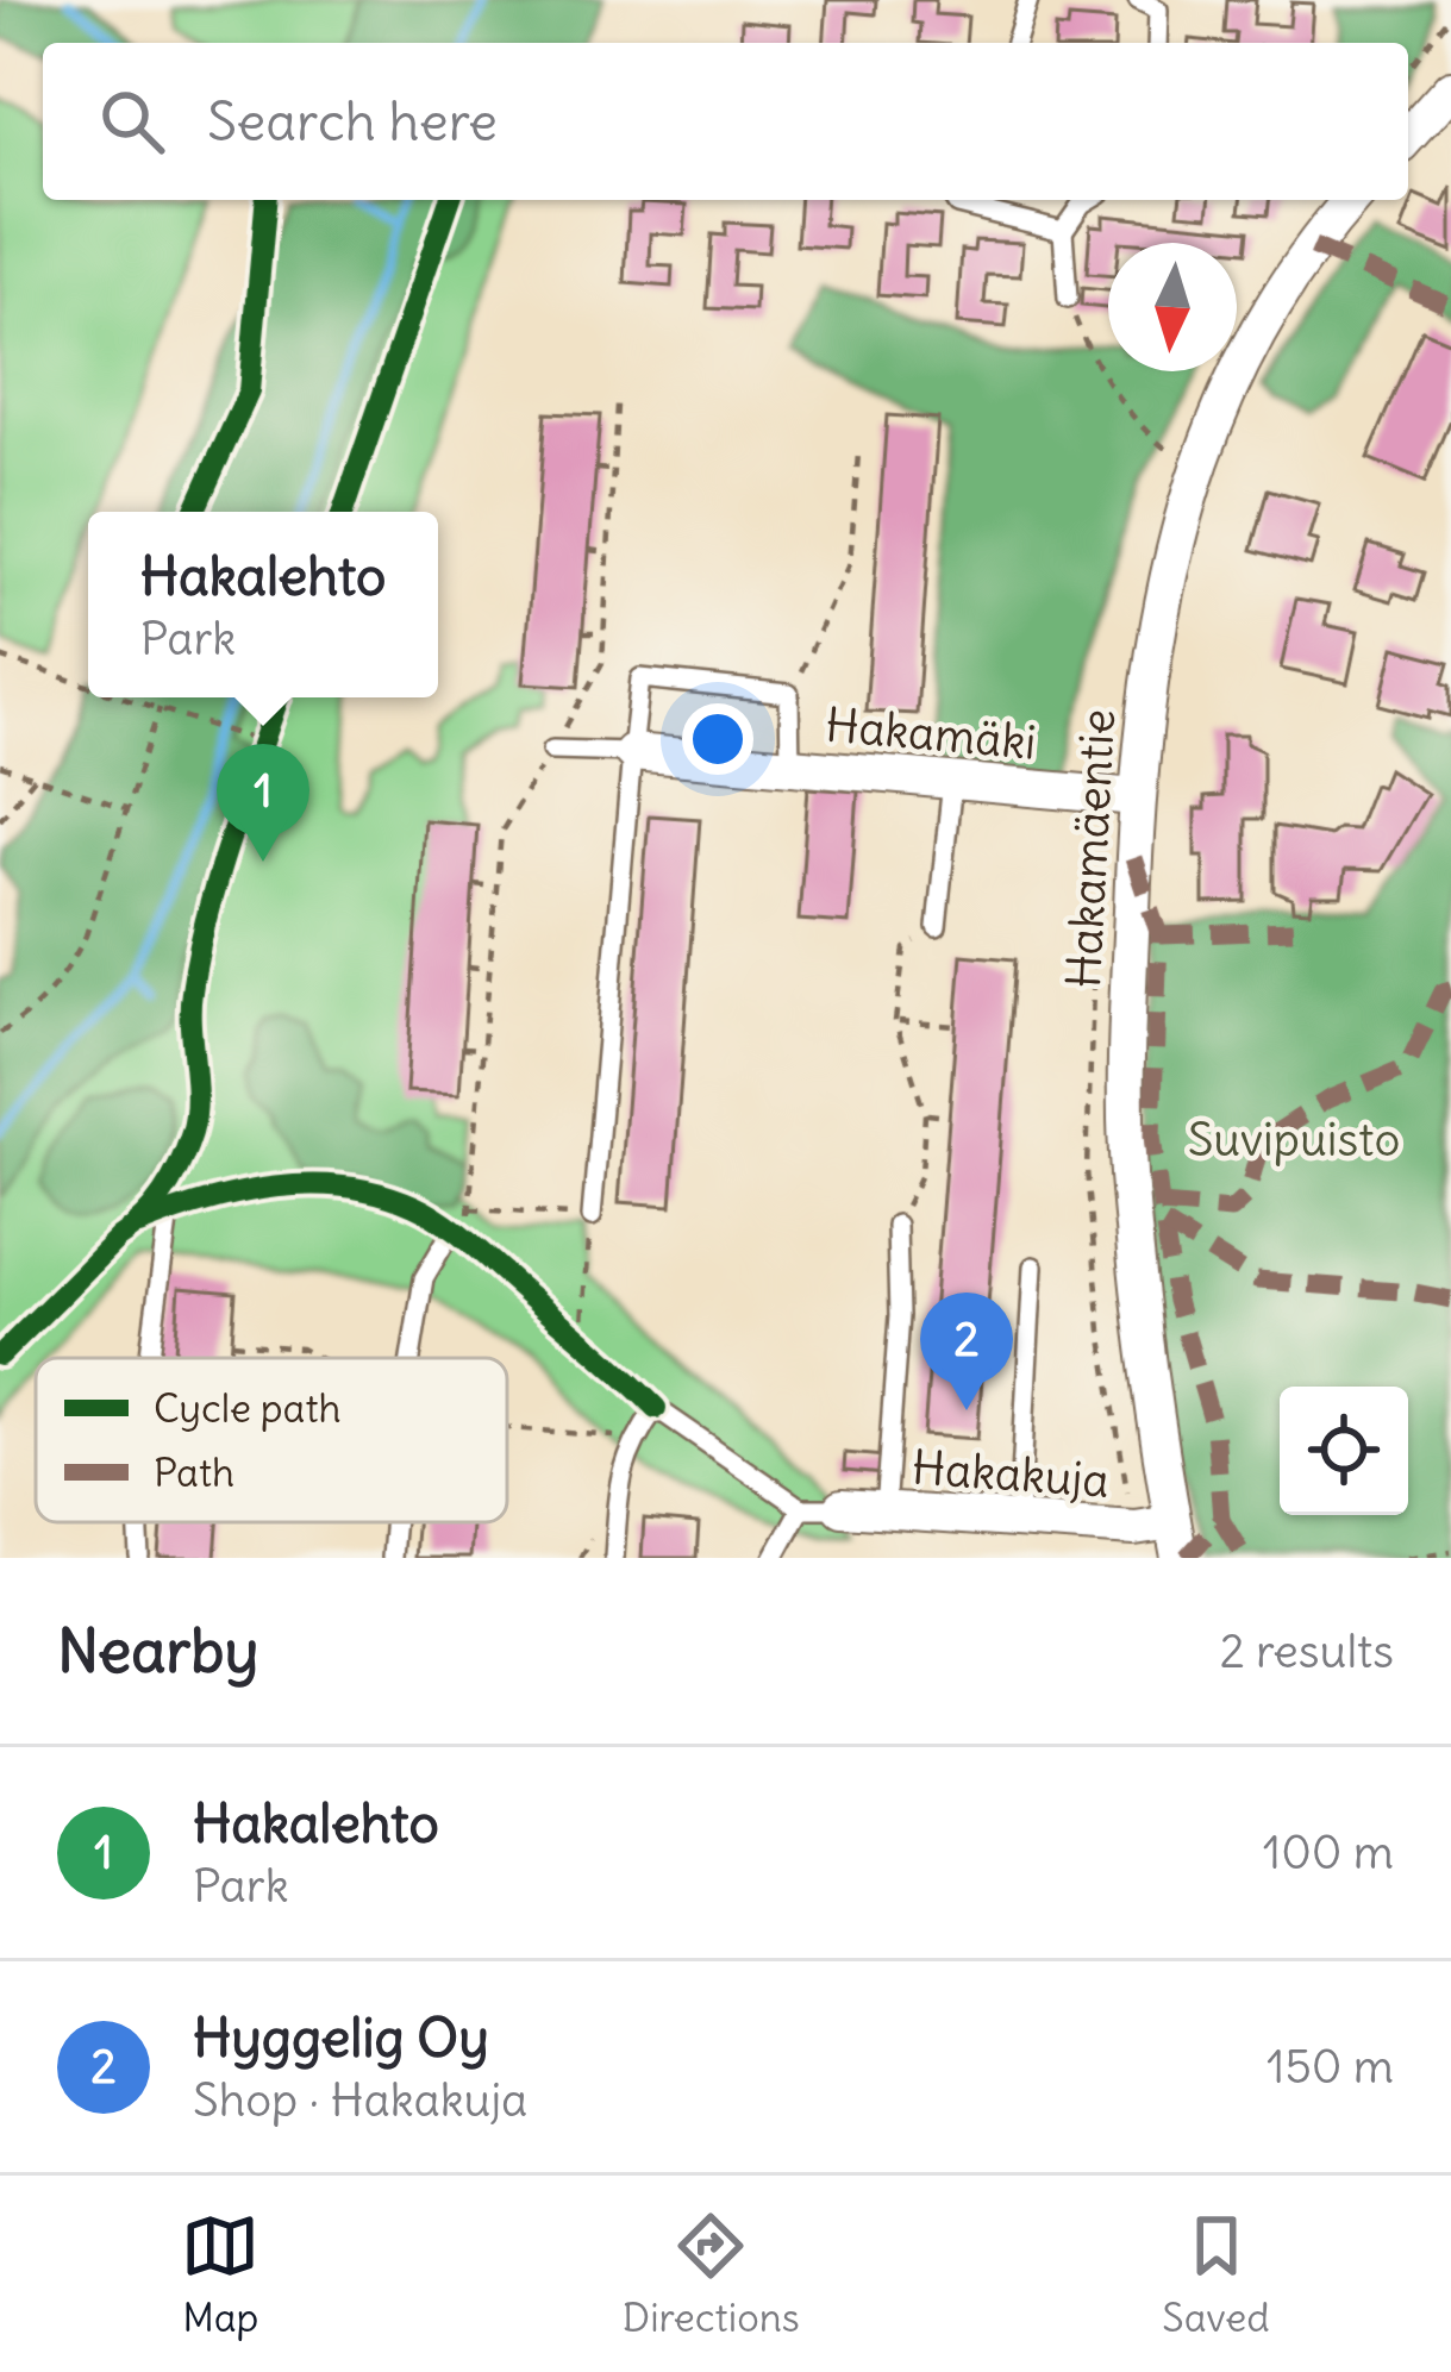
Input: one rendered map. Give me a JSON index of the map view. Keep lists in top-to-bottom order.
{
  "streets": {
    "street": ["Hakamäki", "Hakamäentie", "Hakakuja"]
  },
  "crossings": [
    ["Hakamäki", "Hakamäentie"],
    ["Hakamäentie", "Hakakuja"]
  ],
  "parks": ["Suvipuisto"],
  "legend": ["Cycle path", "Path"],
  "north": "bottom",
  "page": {
    "search": "Search here",
    "popup": ["Hakalehto", "Park"],
    "pins": ["1", "2"],
    "heading": ["Nearby", "2 results"],
    "list": [
      {
        "mark": "1",
        "name": "Hakalehto",
        "note": "Park",
        "value": "100 m"
      },
      {
        "mark": "2",
        "name": "Hyggelig Oy",
        "note": "Shop · Hakakuja",
        "value": "150 m"
      }
    ],
    "nav": ["Map", "Directions", "Saved"]
  }
}
